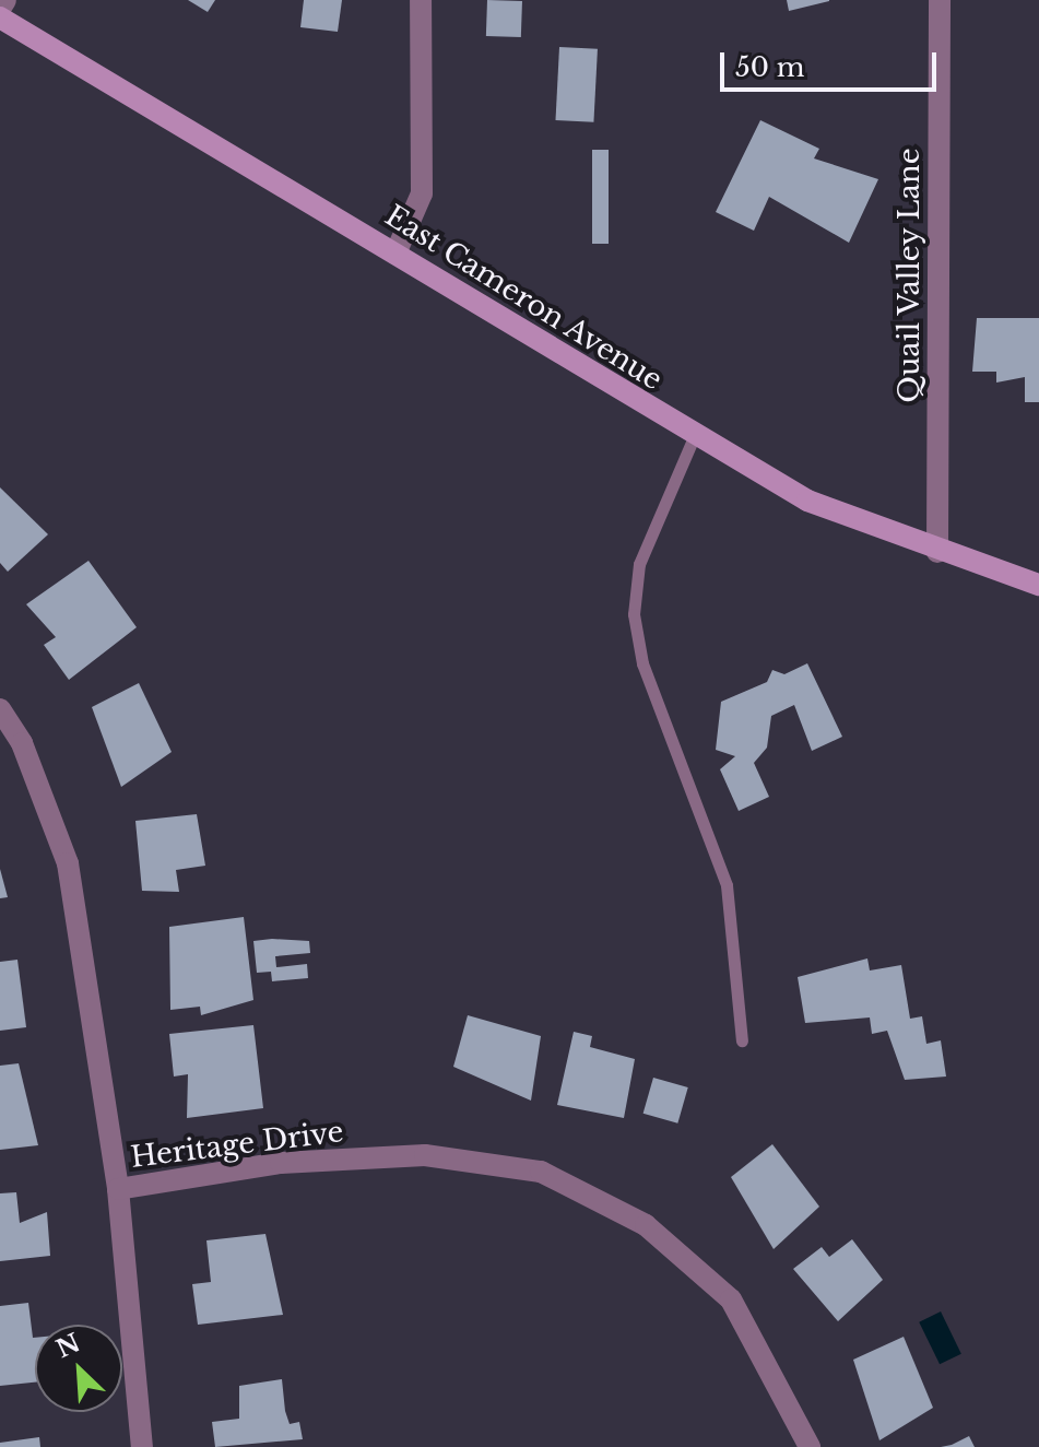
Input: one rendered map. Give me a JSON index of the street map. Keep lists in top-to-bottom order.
{
  "streets": {
    "main road": ["East Cameron Avenue"],
    "street": ["Quail Valley Lane", "Heritage Drive"]
  },
  "crossings": [
    ["Quail Valley Lane", "East Cameron Avenue"]
  ],
  "scale_bar": "50 m",
  "north": "top left"
}
